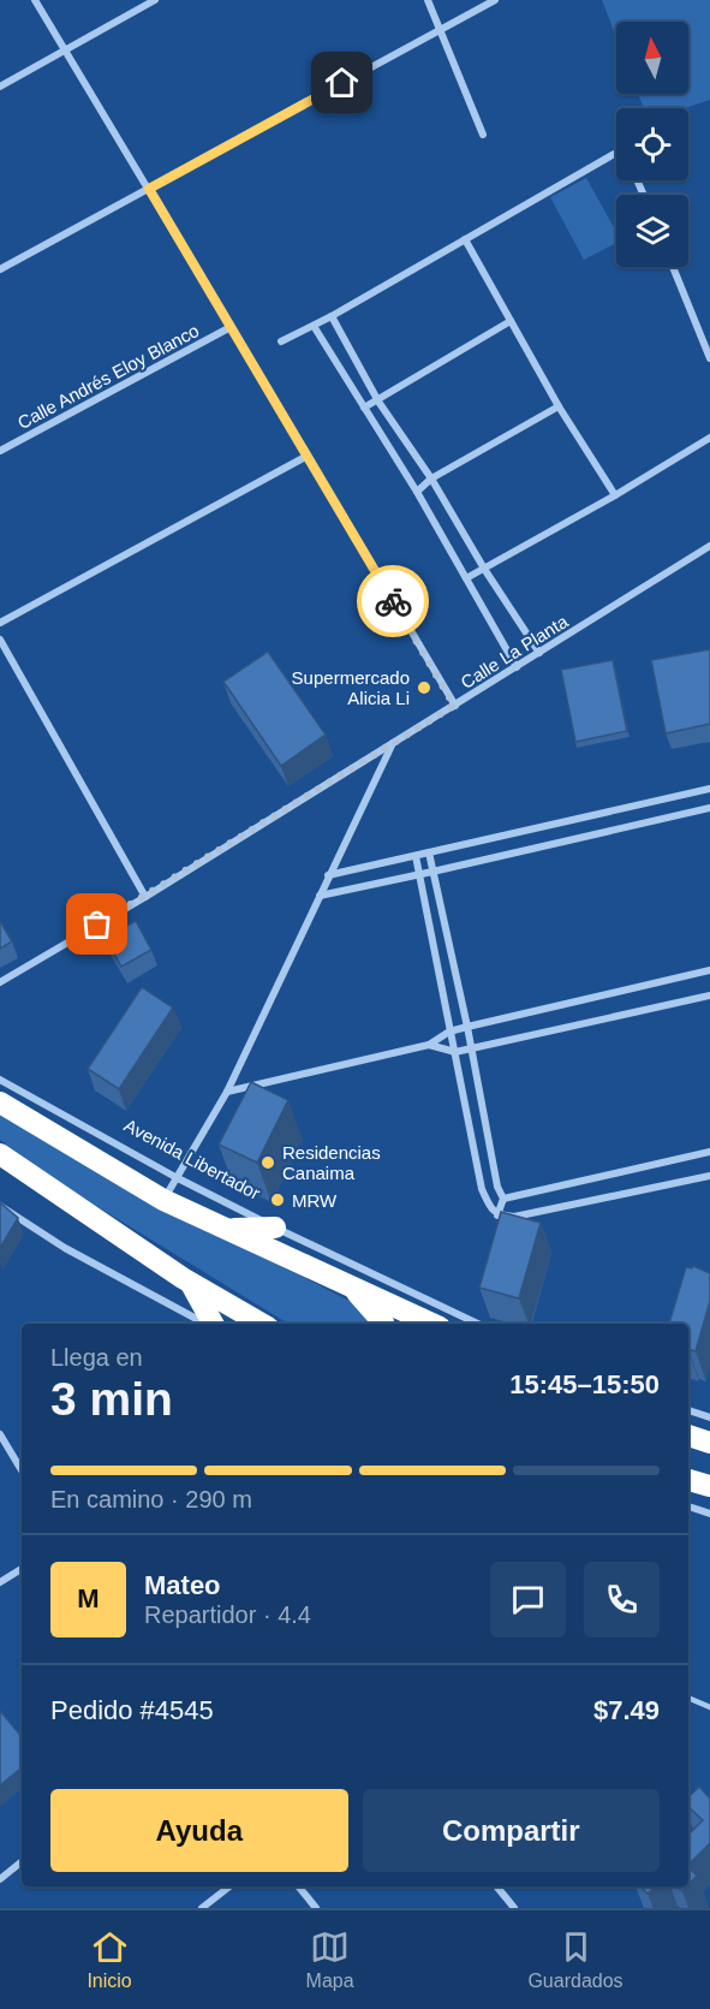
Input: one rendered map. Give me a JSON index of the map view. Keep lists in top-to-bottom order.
{
  "streets": {
    "street": ["Calle Andrés Eloy Blanco", "Calle La Planta", "Avenida Libertador"]
  },
  "places": ["Supermercado Alicia Li", "Residencias Canaima", "MRW"],
  "north": "top",
  "page": {
    "heading": ["3 min", "Llega en", "15:45–15:50"],
    "panel": [
      "Mateo",
      "Repartidor · 4.4",
      "Pedido #4545",
      "$7.49"
    ],
    "bar": "En camino · 290 m",
    "round": "M",
    "buttons": ["Ayuda", "Compartir"],
    "tabs": ["Inicio", "Mapa", "Guardados"]
  }
}
